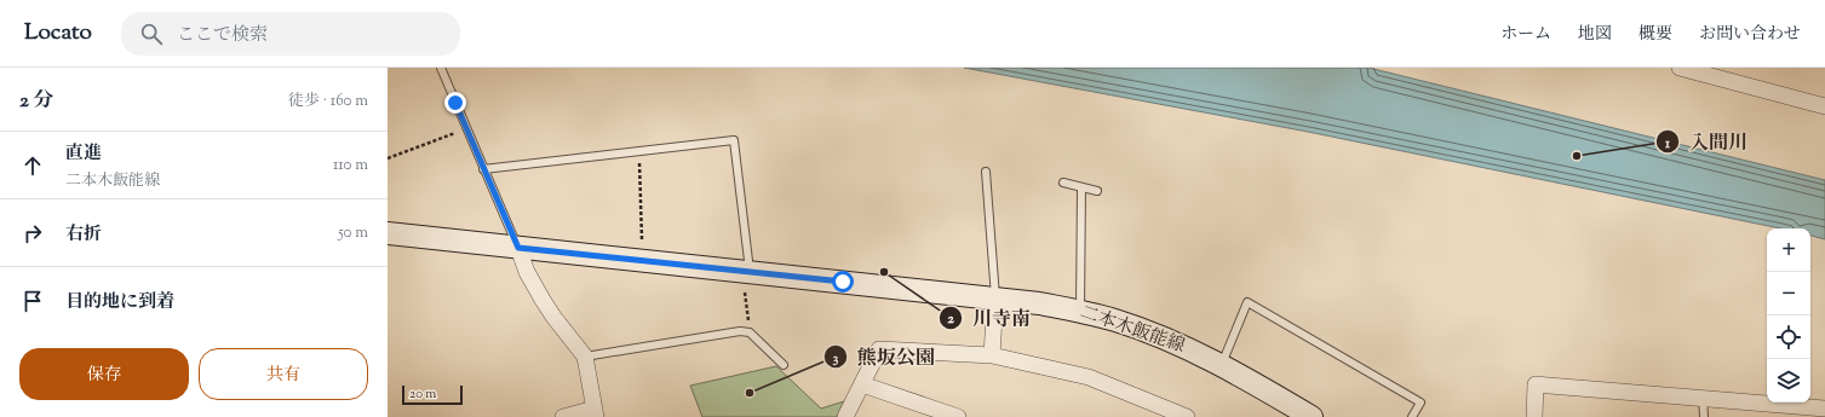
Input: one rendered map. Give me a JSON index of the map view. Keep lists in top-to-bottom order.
{
  "streets": {
    "main road": ["二本木飯能線"]
  },
  "places": ["入間川", "川寺南", "熊坂公園"],
  "scale_bar": "20 m",
  "page": {
    "header": "Locato",
    "search": "ここで検索",
    "nav": [
      "ホーム",
      "地図",
      "概要",
      "お問い合わせ"
    ],
    "heading": ["2 分", "徒歩 · 160 m"],
    "list": [
      ["直進", "二本木飯能線", "110 m"],
      ["右折", "50 m"],
      "目的地に到着"
    ],
    "map_buttons": ["+", "−"],
    "buttons": ["保存", "共有"],
    "scale": "20 m"
  }
}
